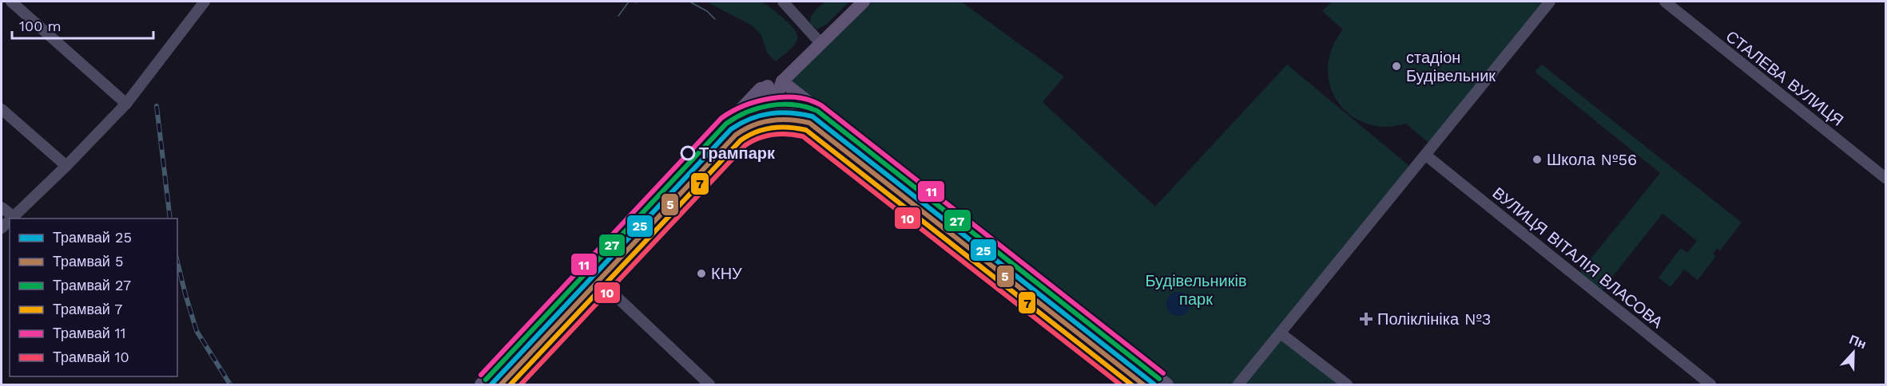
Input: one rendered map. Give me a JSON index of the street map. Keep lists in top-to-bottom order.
{
  "streets": {
    "street": ["СТАЛЕВА ВУЛИЦЯ", "ВУЛИЦЯ ВІТАЛІЯ ВЛАСОВА"]
  },
  "parks": ["Будівельників парк"],
  "places": {
    "other": [
      "стадіон Будівельник",
      "Трампарк",
      "Школа №56",
      "КНУ"
    ],
    "health": ["Поліклініка №3"]
  },
  "lines": [
    "tram line 11",
    "tram line 27",
    "tram line 25",
    "tram line 5",
    "tram line 7",
    "tram line 10"
  ],
  "legend": [
    "Трамвай 25",
    "Трамвай 5",
    "Трамвай 27",
    "Трамвай 7",
    "Трамвай 11",
    "Трамвай 10"
  ],
  "scale_bar": "100 m",
  "north": "top"
}
